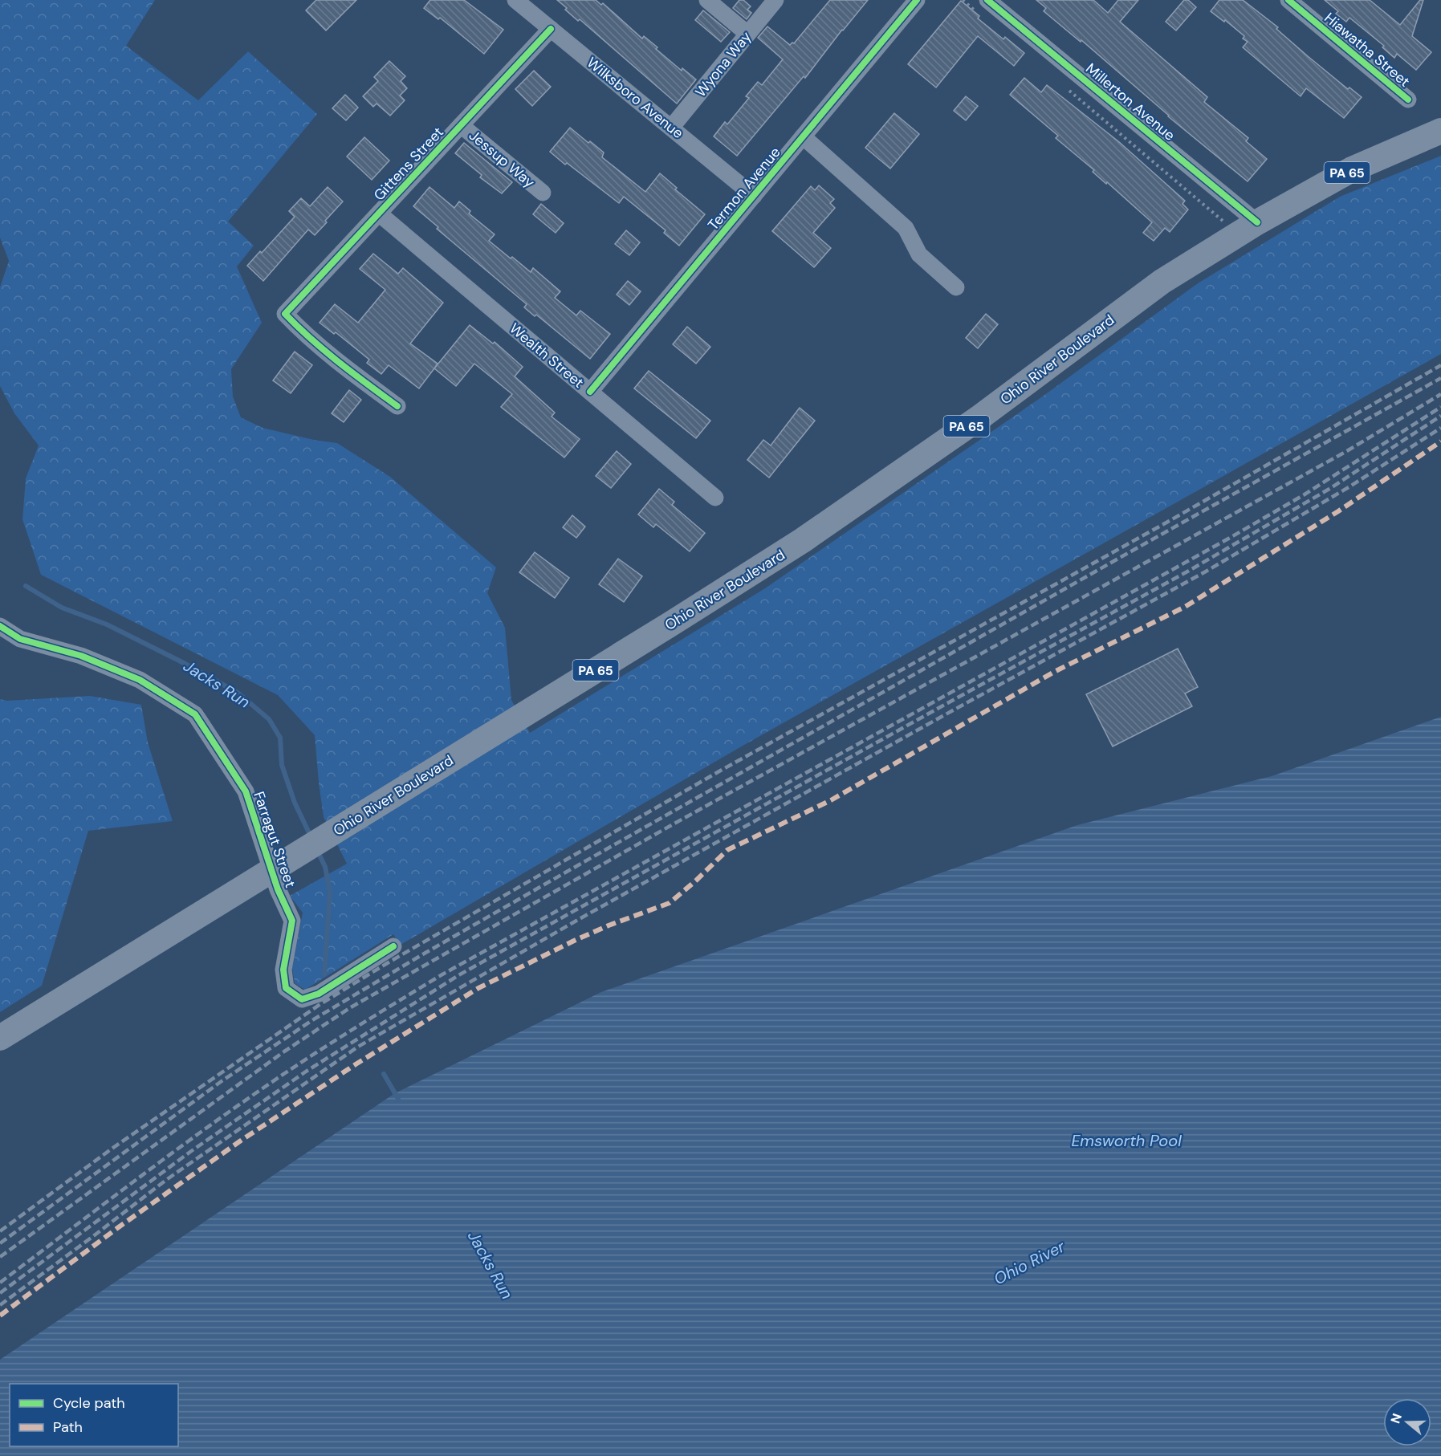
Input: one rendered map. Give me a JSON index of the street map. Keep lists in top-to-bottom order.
{
  "streets": {
    "highway": ["PA 65", "Ohio River Boulevard"],
    "street": [
      "Hiawatha Street",
      "Wyona Way",
      "Wilksboro Avenue",
      "Millerton Avenue",
      "Jessup Way",
      "Gittens Street",
      "Termon Avenue",
      "Wealth Street",
      "Farragut Street"
    ]
  },
  "crossings": [
    ["Wyona Way", "Wilksboro Avenue"],
    ["Wilksboro Avenue", "Gittens Street"],
    ["Wilksboro Avenue", "Termon Avenue"],
    ["Millerton Avenue", "Ohio River Boulevard"],
    ["Jessup Way", "Gittens Street"],
    ["Gittens Street", "Wealth Street"],
    ["Termon Avenue", "Wealth Street"]
  ],
  "water": ["Jacks Run", "Emsworth Pool", "Ohio River"],
  "legend": ["Cycle path", "Path"],
  "north": "left"
}
